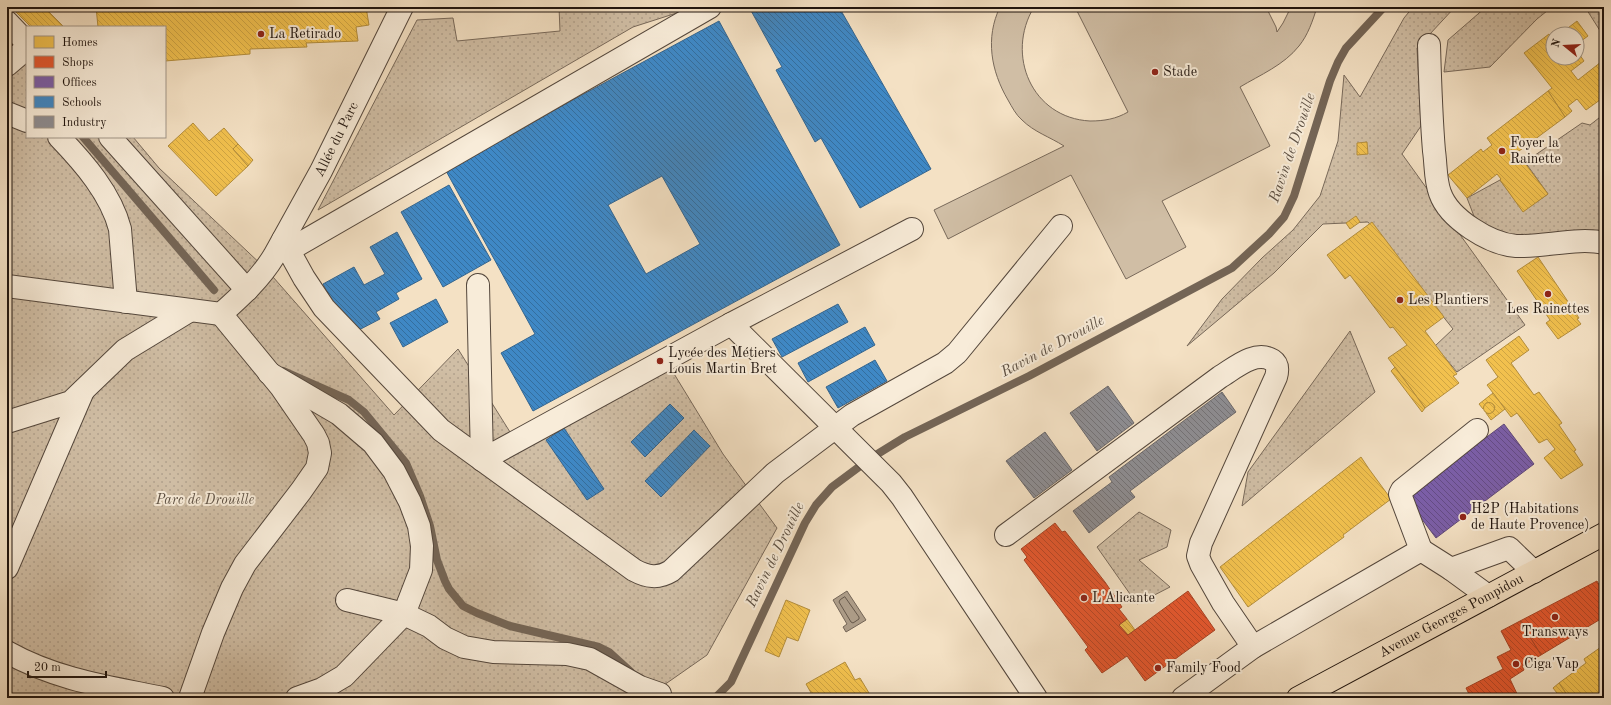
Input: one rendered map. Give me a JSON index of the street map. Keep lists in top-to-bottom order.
{
  "streets": {
    "main road": ["Avenue Georges Pompidou"],
    "street": ["Allée du Parc"]
  },
  "water": ["Ravin de Drouille"],
  "parks": ["Parc de Drouille"],
  "places": [
    "La Retirado",
    "Stade",
    "Foyer la Rainette",
    "Les Rainettes",
    "Les Plantiers",
    "Lycée des Métiers Louis Martin Bret",
    "H2P (Habitations de Haute Provence)",
    "L'Alicante",
    "Transways",
    "Ciga'Vap",
    "Family Food"
  ],
  "legend": [
    "Homes",
    "Shops",
    "Offices",
    "Schools",
    "Industry"
  ],
  "scale_bar": "20 m",
  "north": "left"
}
